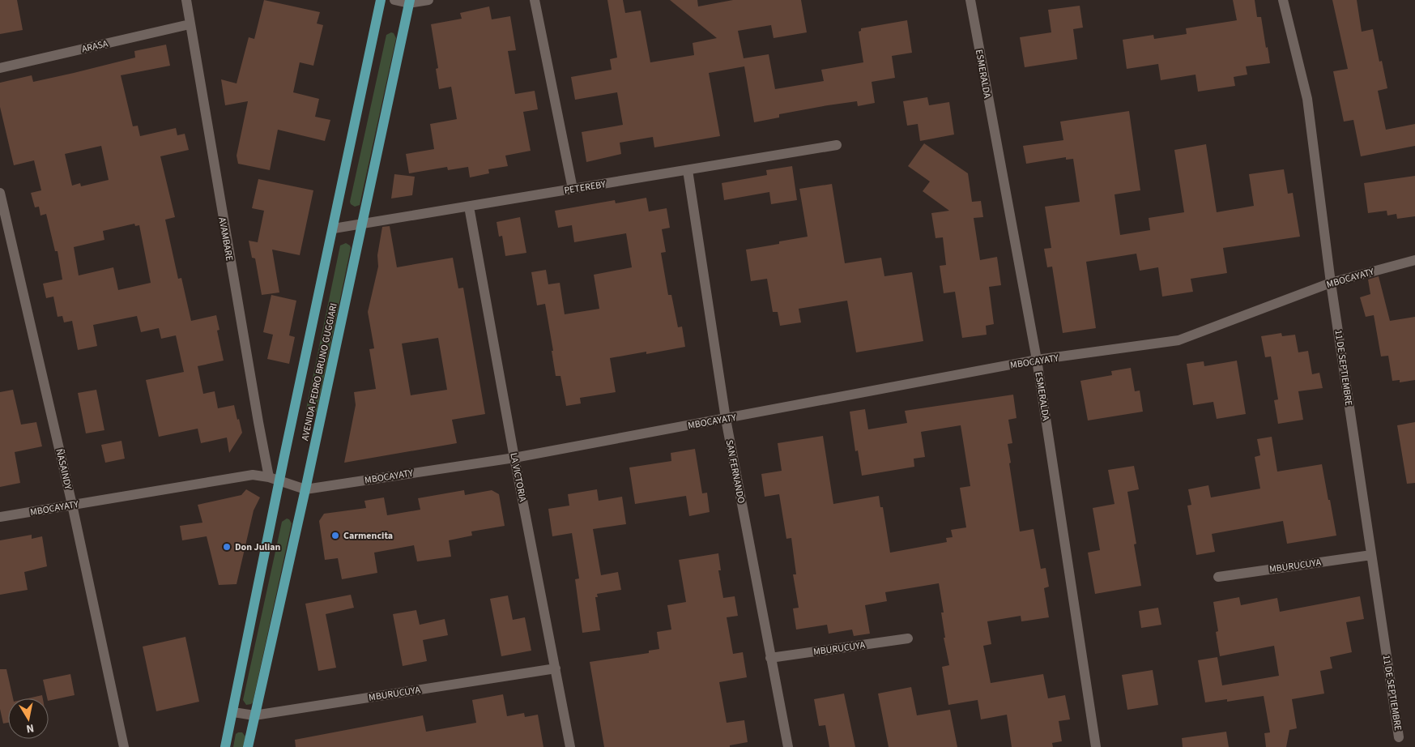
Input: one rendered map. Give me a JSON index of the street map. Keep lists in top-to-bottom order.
{
  "streets": {
    "main road": ["AVENIDA PEDRO BRUNO GUGGIARI"],
    "street": [
      "ARASA",
      "ESMERALDA",
      "PETEREBY",
      "AVAMBARE",
      "MBOCAYATY",
      "11 DE SEPTIEMBRE",
      "ÑASAINDY",
      "SAN FERNANDO",
      "LA VICTORIA",
      "MBURUCUYA"
    ]
  },
  "crossings": [
    ["ARASA", "AVAMBARE"],
    ["ESMERALDA", "MBOCAYATY"],
    ["PETEREBY", "AVENIDA PEDRO BRUNO GUGGIARI"],
    ["PETEREBY", "SAN FERNANDO"],
    ["PETEREBY", "LA VICTORIA"],
    ["AVAMBARE", "MBOCAYATY"],
    ["MBOCAYATY", "11 DE SEPTIEMBRE"],
    ["MBOCAYATY", "AVENIDA PEDRO BRUNO GUGGIARI"],
    ["MBOCAYATY", "ÑASAINDY"],
    ["MBOCAYATY", "SAN FERNANDO"],
    ["MBOCAYATY", "LA VICTORIA"],
    ["11 DE SEPTIEMBRE", "MBURUCUYA"],
    ["AVENIDA PEDRO BRUNO GUGGIARI", "MBURUCUYA"],
    ["SAN FERNANDO", "MBURUCUYA"],
    ["LA VICTORIA", "MBURUCUYA"]
  ],
  "places": ["Carmencita", "Don Julian"],
  "north": "bottom"
}
